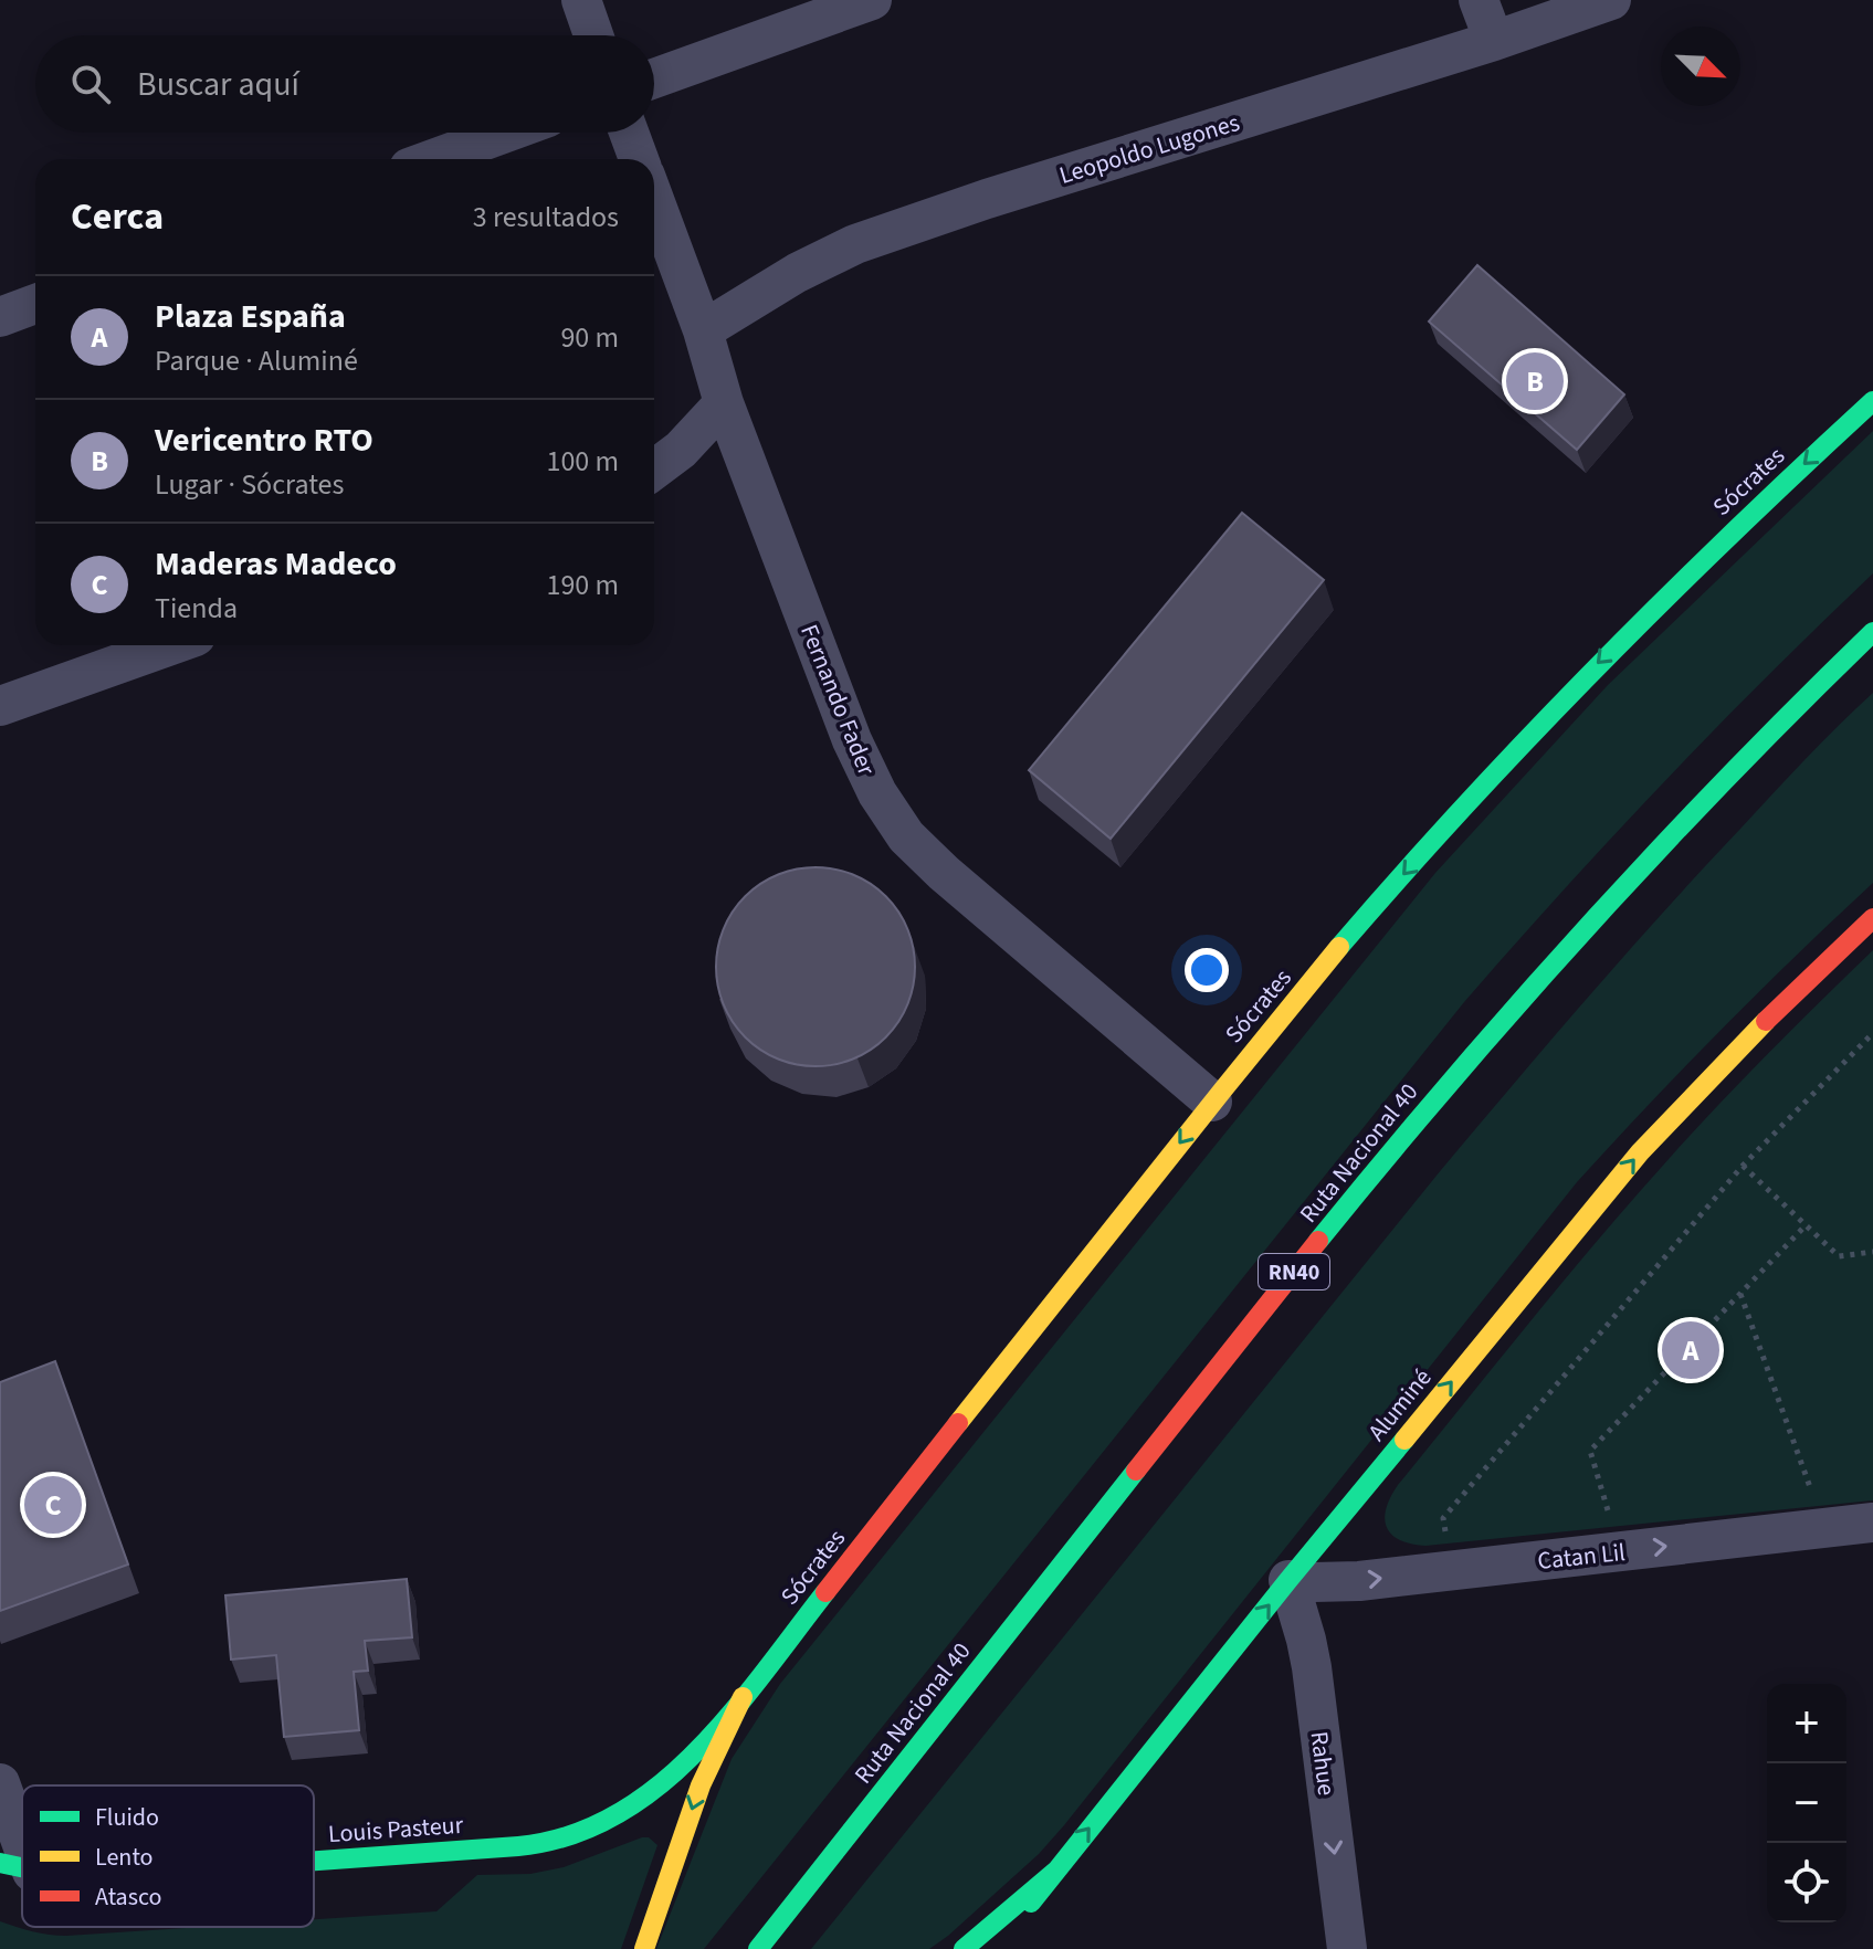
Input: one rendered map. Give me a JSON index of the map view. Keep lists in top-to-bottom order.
{
  "streets": {
    "street": [
      "Leopoldo Lugones",
      "Sócrates",
      "Fernando Fader",
      "Ruta Nacional 40",
      "RN40",
      "Aluminé",
      "Catan Lil",
      "Rahue",
      "Louis Pasteur"
    ]
  },
  "crossings": [
    ["Leopoldo Lugones", "Fernando Fader"],
    ["Sócrates", "Fernando Fader"],
    ["Sócrates", "Louis Pasteur"],
    ["Aluminé", "Catan Lil"],
    ["Aluminé", "Rahue"],
    ["Catan Lil", "Rahue"]
  ],
  "one_way": [
    "Sócrates",
    "Aluminé",
    "Catan Lil",
    "Rahue"
  ],
  "legend": ["Fluido", "Lento", "Atasco"],
  "north": "bottom right",
  "page": {
    "search": "Buscar aquí",
    "heading": ["Cerca", "3 resultados"],
    "list": [
      {
        "mark": "A",
        "name": "Plaza España",
        "note": "Parque · Aluminé",
        "value": "90 m"
      },
      {
        "mark": "B",
        "name": "Vericentro RTO",
        "note": "Lugar · Sócrates",
        "value": "100 m"
      },
      {
        "mark": "C",
        "name": "Maderas Madeco",
        "note": "Tienda",
        "value": "190 m"
      }
    ],
    "pins": ["B", "A", "C"],
    "map_buttons": ["+", "−"]
  }
}
